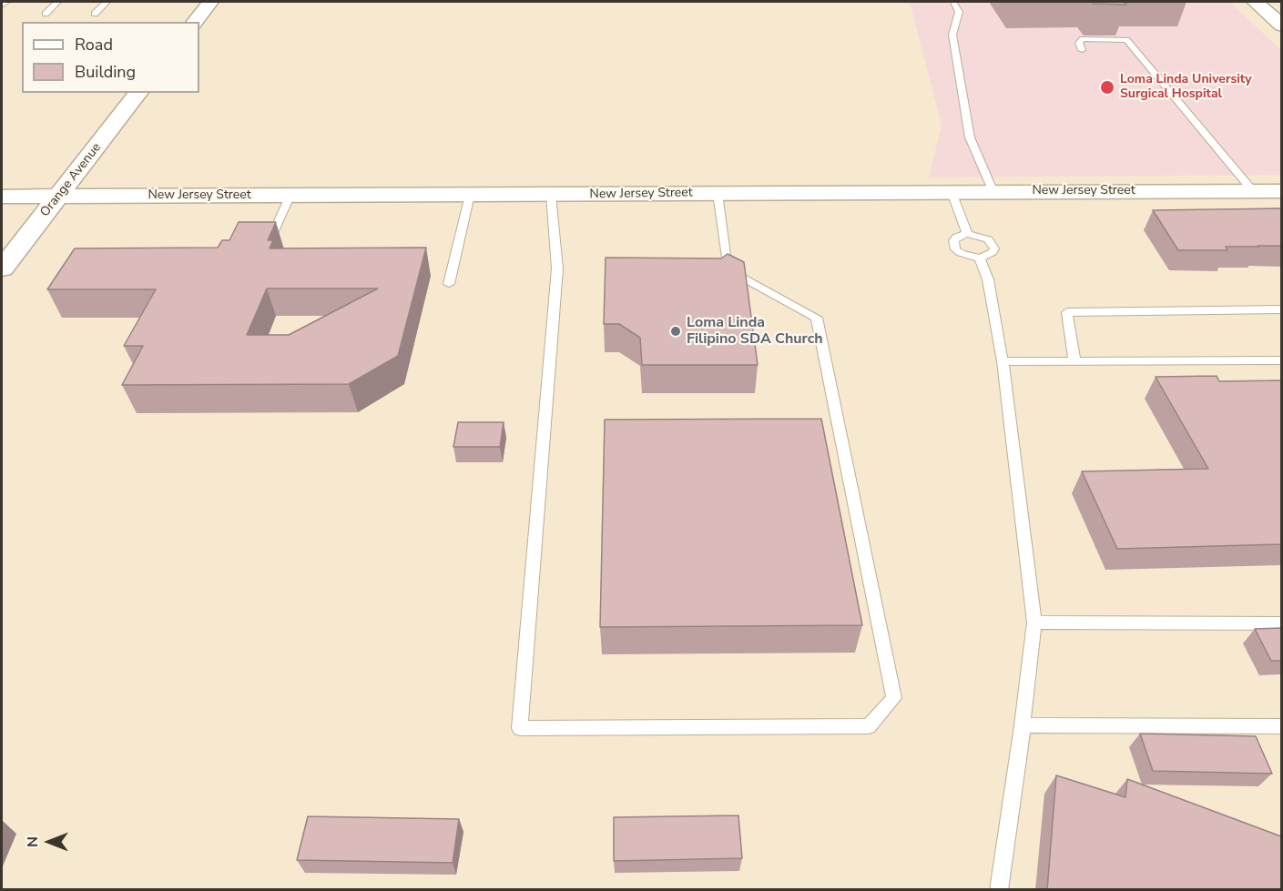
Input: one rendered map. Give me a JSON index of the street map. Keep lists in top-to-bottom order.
{
  "streets": {
    "street": ["Orange Avenue", "New Jersey Street"]
  },
  "crossings": [
    ["Orange Avenue", "New Jersey Street"]
  ],
  "places": ["Loma Linda University Surgical Hospital", "Loma Linda Filipino SDA Church"],
  "legend": ["Road", "Building"],
  "north": "left"
}
